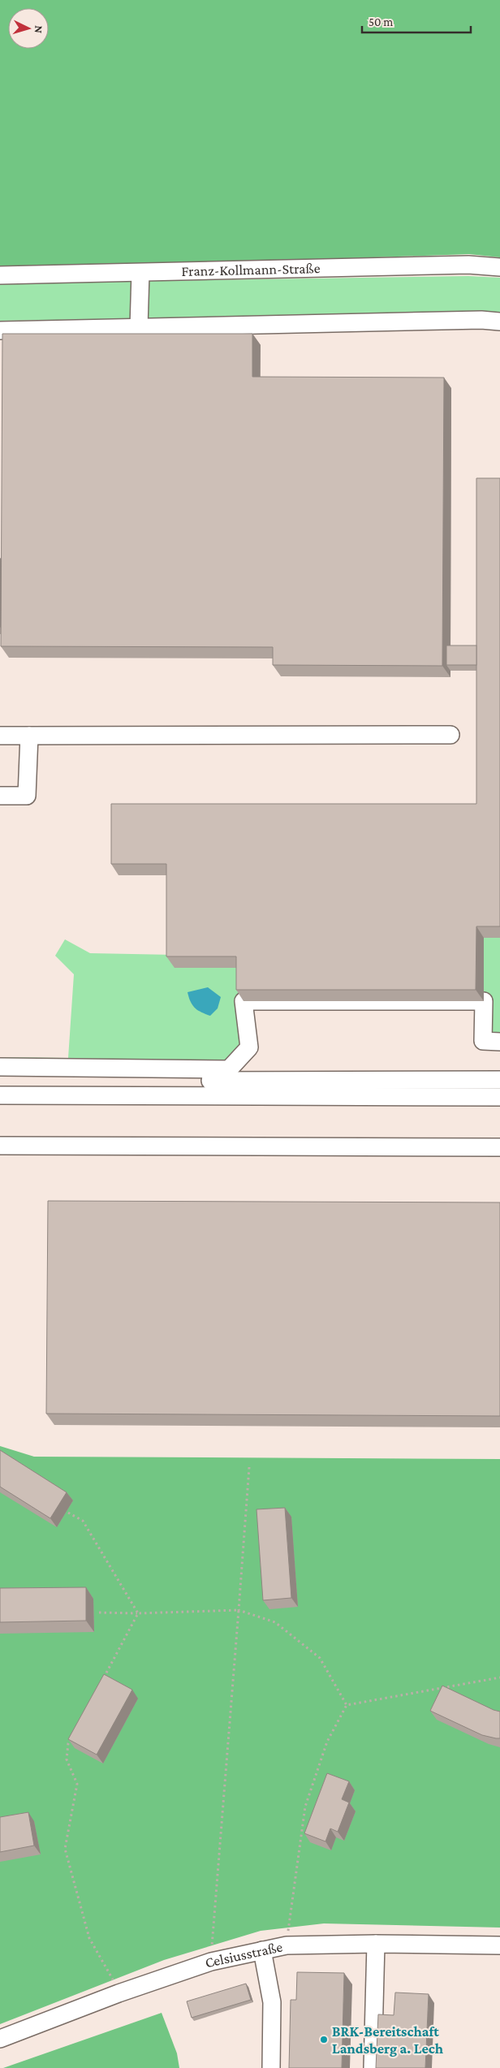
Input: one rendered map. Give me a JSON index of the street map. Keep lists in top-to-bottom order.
{
  "streets": {
    "street": ["Franz-Kollmann-Straße", "Celsiusstraße"]
  },
  "places": ["BRK-Bereitschaft Landsberg a. Lech"],
  "scale_bar": "50 m",
  "north": "right"
}
